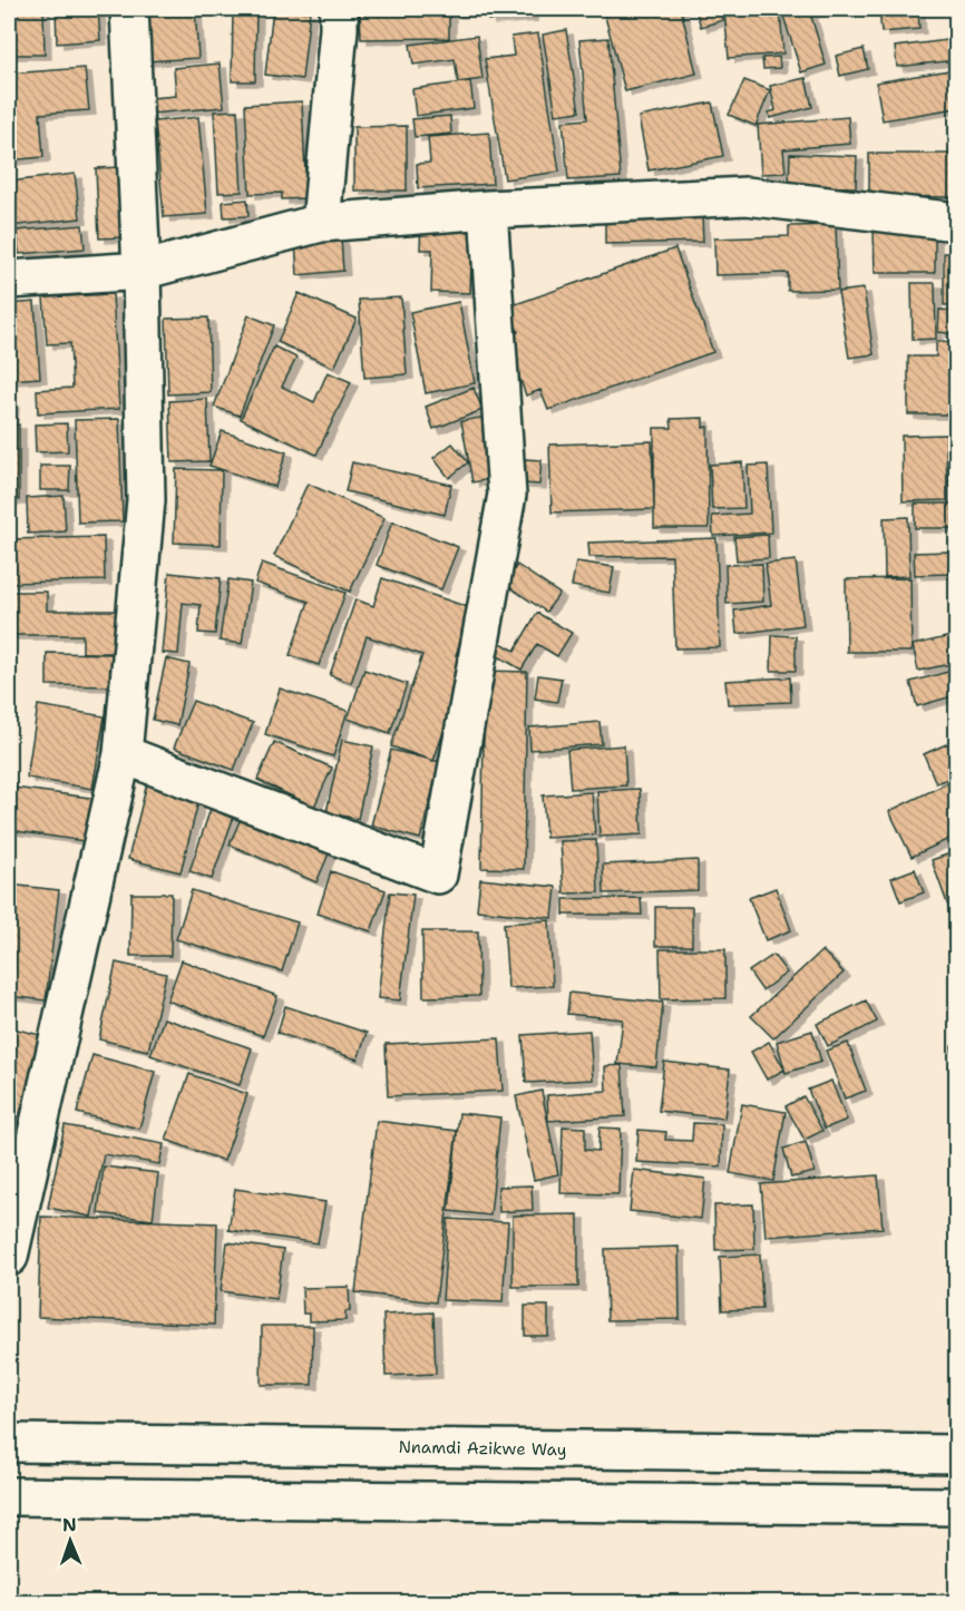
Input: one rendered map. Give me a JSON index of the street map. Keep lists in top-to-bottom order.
{
  "streets": {
    "main road": ["Nnamdi Azikwe Way"]
  },
  "north": "top"
}
